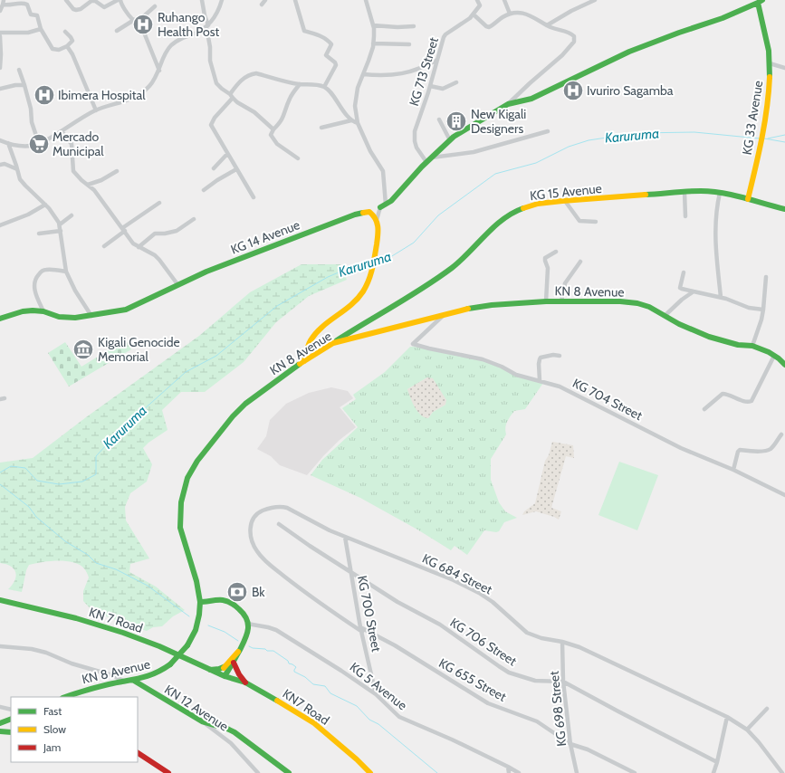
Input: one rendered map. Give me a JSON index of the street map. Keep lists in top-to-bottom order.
{
  "streets": {
    "main road": [
      "KG 33 Avenue",
      "KG 15 Avenue",
      "KG 14 Avenue",
      "KN 8 Avenue",
      "KN 7 Road",
      "KN7 Road",
      "KN 12 Avenue"
    ],
    "street": [
      "KG 713 Street",
      "KG 704 Street",
      "KG 684 Street",
      "KG 700 Street",
      "KG 706 Street",
      "KG 655 Street",
      "KG 5 Avenue",
      "KG 698 Street"
    ]
  },
  "crossings": [
    ["KG 33 Avenue", "KG 15 Avenue"],
    ["KG 15 Avenue", "KN 8 Avenue"],
    ["KN 8 Avenue", "KG 704 Street"],
    ["KN 8 Avenue", "KN 12 Avenue"],
    ["KG 684 Street", "KG 700 Street"],
    ["KG 684 Street", "KG 655 Street"],
    ["KG 684 Street", "KG 698 Street"],
    ["KG 700 Street", "KG 706 Street"],
    ["KG 700 Street", "KG 655 Street"],
    ["KG 700 Street", "KG 5 Avenue"],
    ["KN 7 Road", "KN7 Road"],
    ["KG 706 Street", "KG 698 Street"],
    ["KG 655 Street", "KG 698 Street"]
  ],
  "water": ["Karuruma"],
  "places": {
    "hospital": ["Ruhango Health Post", "Ivuriro Sagamba", "Ibimera Hospital"],
    "building": ["New Kigali Designers"],
    "supermarket": ["Mercado Municipal"],
    "museum": ["Kigali Genocide Memorial"],
    "bank": ["Bk"]
  },
  "legend": ["Fast", "Slow", "Jam"]
}
